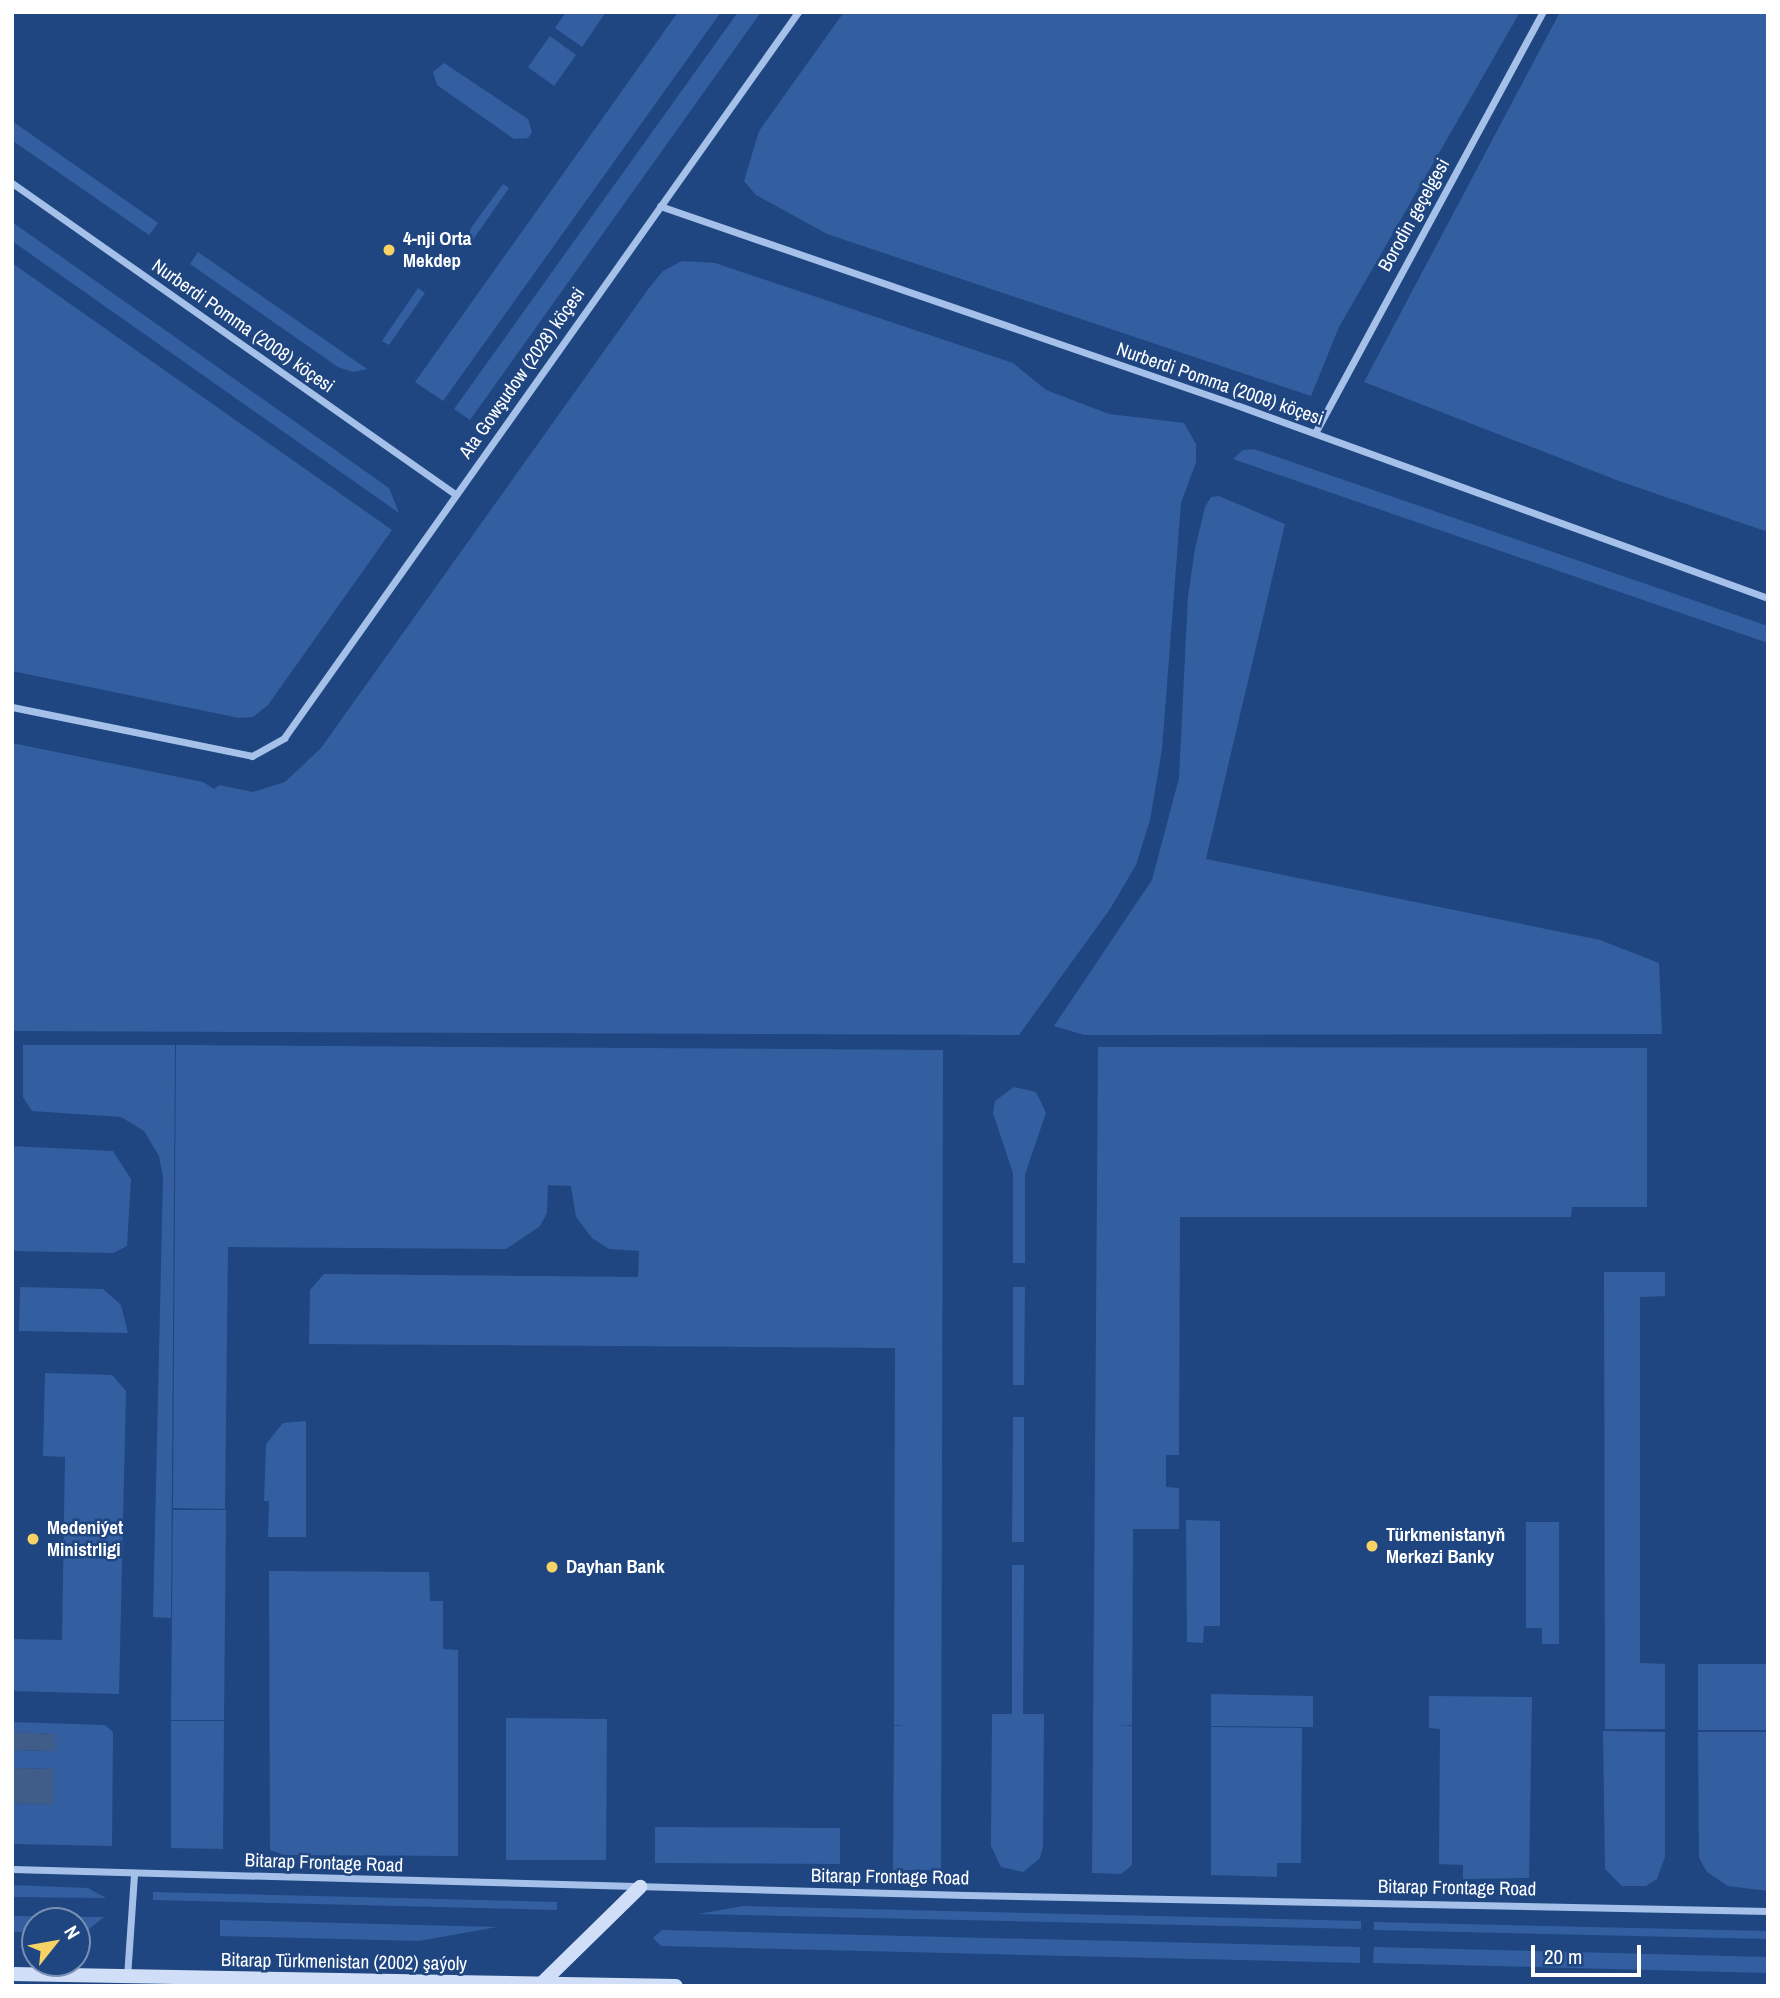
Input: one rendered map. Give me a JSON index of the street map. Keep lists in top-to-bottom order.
{
  "streets": {
    "main road": ["Bitarap Türkmenistan (2002) şaýoly"],
    "street": [
      "Borodin geçelgesi",
      "Nurberdi Pomma (2008) köçesi",
      "Ata Gowşudow (2028) köçesi",
      "Bitarap Frontage Road"
    ]
  },
  "crossings": [
    ["Borodin geçelgesi", "Nurberdi Pomma (2008) köçesi"],
    ["Nurberdi Pomma (2008) köçesi", "Ata Gowşudow (2028) köçesi"]
  ],
  "places": [
    "4-nji Orta Mekdep",
    "Medeniýet Ministrligi",
    "Türkmenistanyň Merkezi Banky",
    "Dayhan Bank"
  ],
  "scale_bar": "20 m",
  "north": "top right"
}
